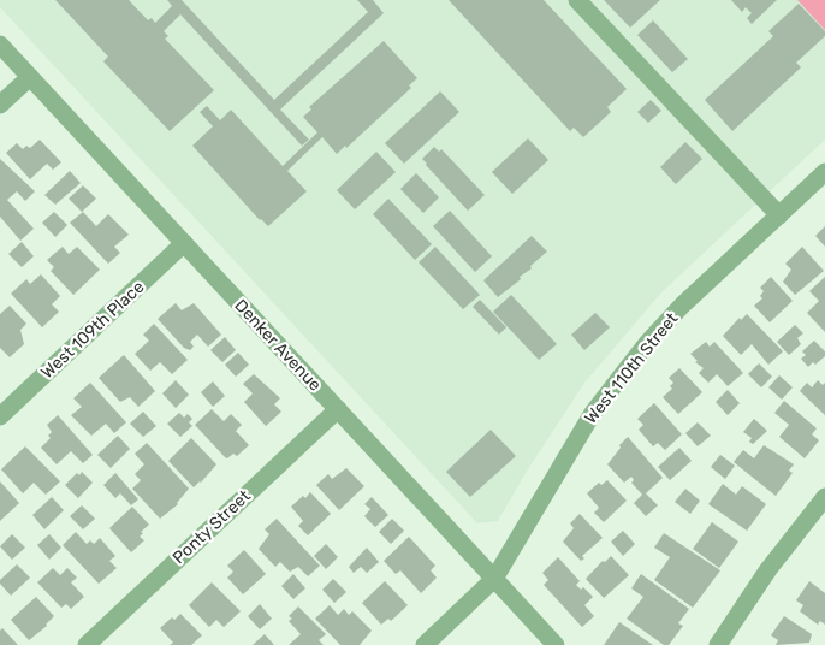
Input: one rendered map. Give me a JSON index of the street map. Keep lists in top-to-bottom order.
{
  "streets": {
    "street": [
      "West 109th Place",
      "Denker Avenue",
      "West 110th Street",
      "Ponty Street"
    ]
  },
  "crossings": [
    ["West 109th Place", "Denker Avenue"],
    ["Denker Avenue", "West 110th Street"],
    ["Denker Avenue", "Ponty Street"]
  ]
}
